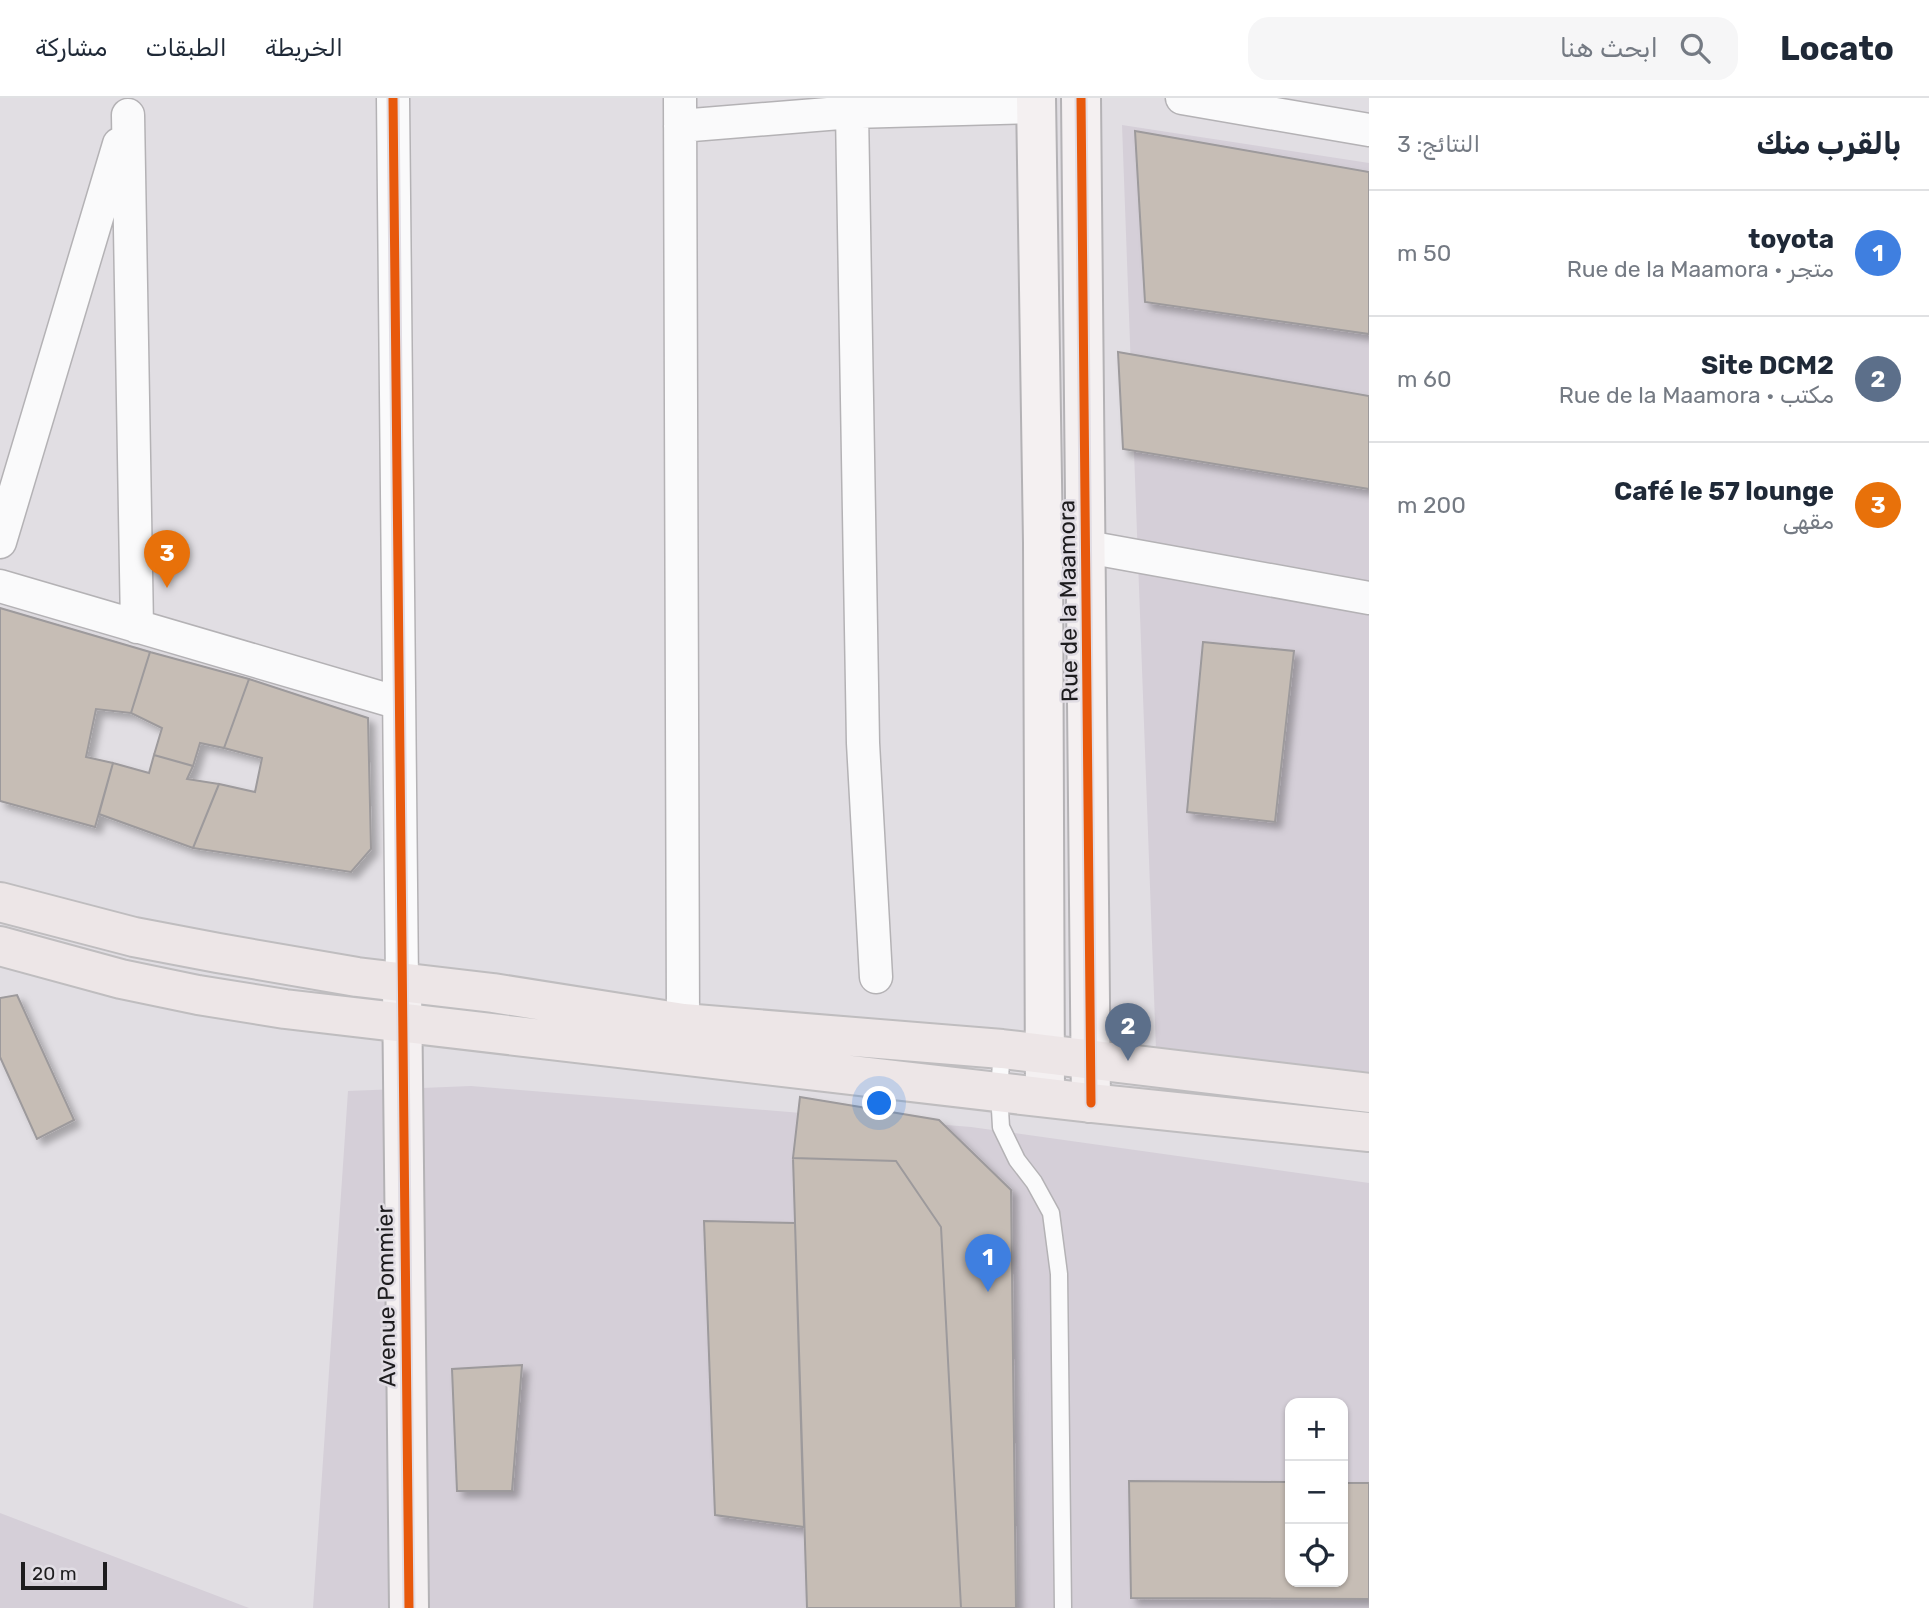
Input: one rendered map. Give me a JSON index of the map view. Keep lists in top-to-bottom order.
{
  "streets": {
    "street": ["Rue de la Maamora", "Avenue Pommier"]
  },
  "scale_bar": "20 m",
  "page": {
    "header": "Locato",
    "search": "ابحث هنا",
    "nav": ["الخريطة", "الطبقات", "مشاركة"],
    "heading": ["بالقرب منك", "النتائج: 3"],
    "list": [
      {
        "mark": "1",
        "name": "toyota",
        "note": "متجر · Rue de la Maamora",
        "value": "50 m"
      },
      {
        "mark": "2",
        "name": "Site DCM2",
        "note": "مكتب · Rue de la Maamora",
        "value": "60 m"
      },
      {
        "mark": "3",
        "name": "Café le 57 lounge",
        "note": "مقهى",
        "value": "200 m"
      }
    ],
    "pins": ["3", "2", "1"],
    "map_buttons": ["+", "−"],
    "scale": "20 m"
  }
}
